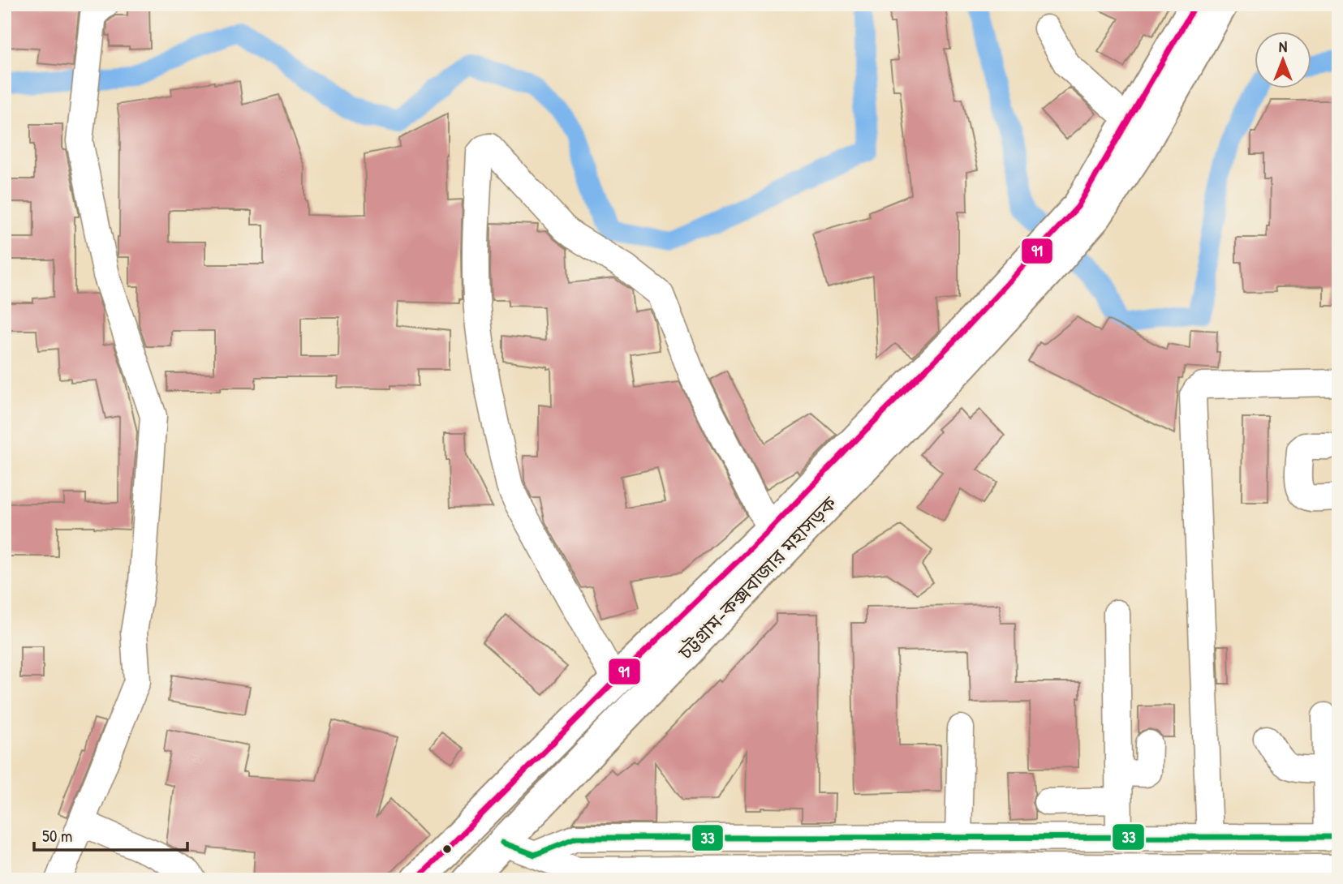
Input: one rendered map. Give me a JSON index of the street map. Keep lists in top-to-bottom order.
{
  "streets": {
    "highway": ["চট্টগ্রাম-কক্সবাজার মহাসড়ক"]
  },
  "lines": ["transit line 91", "transit line 33"],
  "scale_bar": "50 m",
  "north": "top"
}
